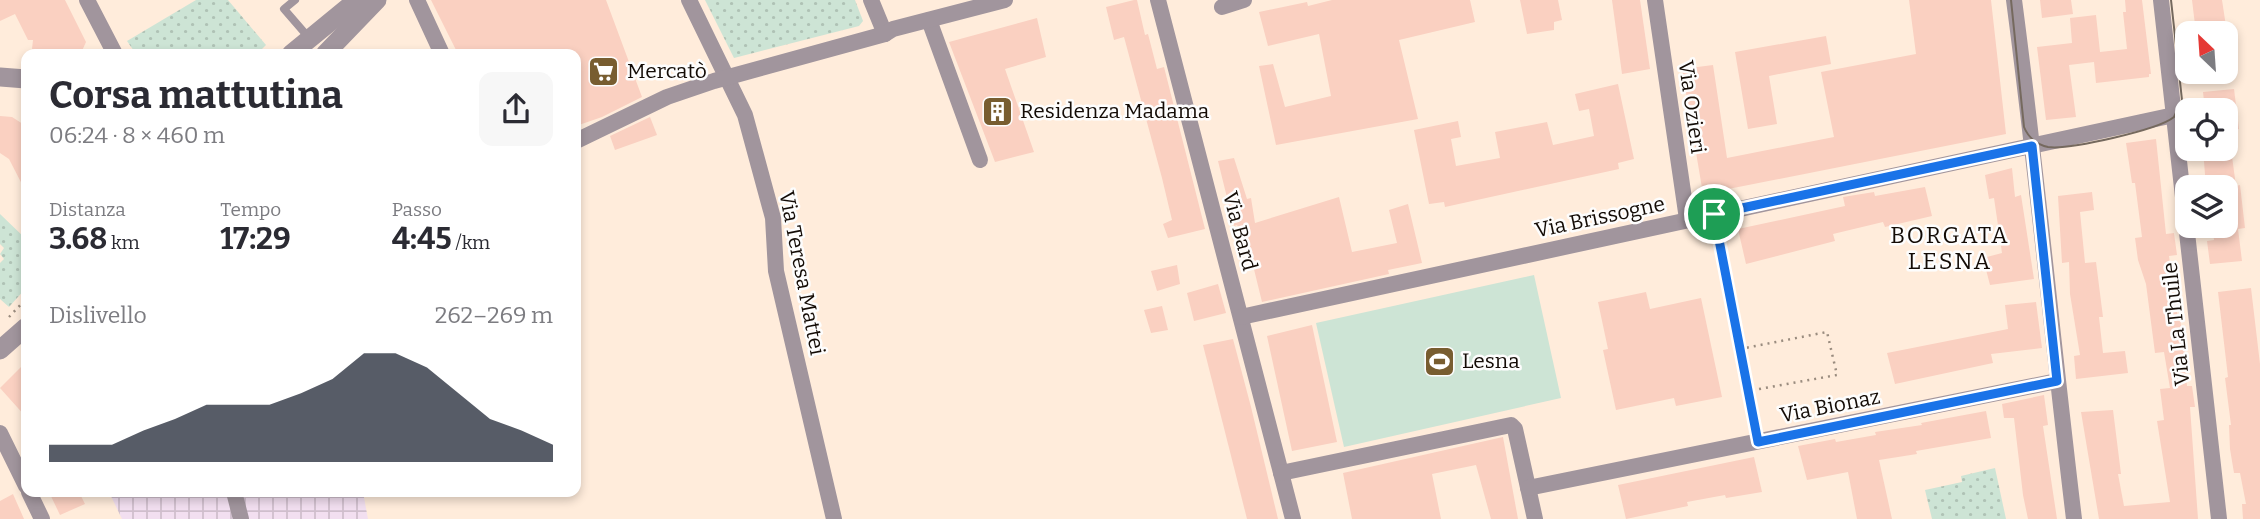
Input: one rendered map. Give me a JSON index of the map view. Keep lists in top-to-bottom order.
{
  "streets": {
    "street": [
      "Via Ozieri",
      "Via Brissogne",
      "Via Bard",
      "Via Teresa Mattei",
      "Via La Thuile",
      "Via Bionaz"
    ]
  },
  "crossings": [
    ["Via Ozieri", "Via Brissogne"],
    ["Via Brissogne", "Via Bard"],
    ["Via Brissogne", "Via La Thuile"]
  ],
  "districts": ["BORGATA LESNA"],
  "places": {
    "supermarket": ["Mercatò"],
    "building": ["Residenza Madama"],
    "sports": ["Lesna"]
  },
  "north": "top left",
  "page": {
    "heading": ["Corsa mattutina", "06:24 · 8 × 460 m"],
    "stats": [
      ["Distanza", "3.68 km"],
      ["Tempo", "17:29"],
      ["Passo", "4:45 /km"]
    ],
    "chart": ["Dislivello", "262–269 m"]
  }
}
